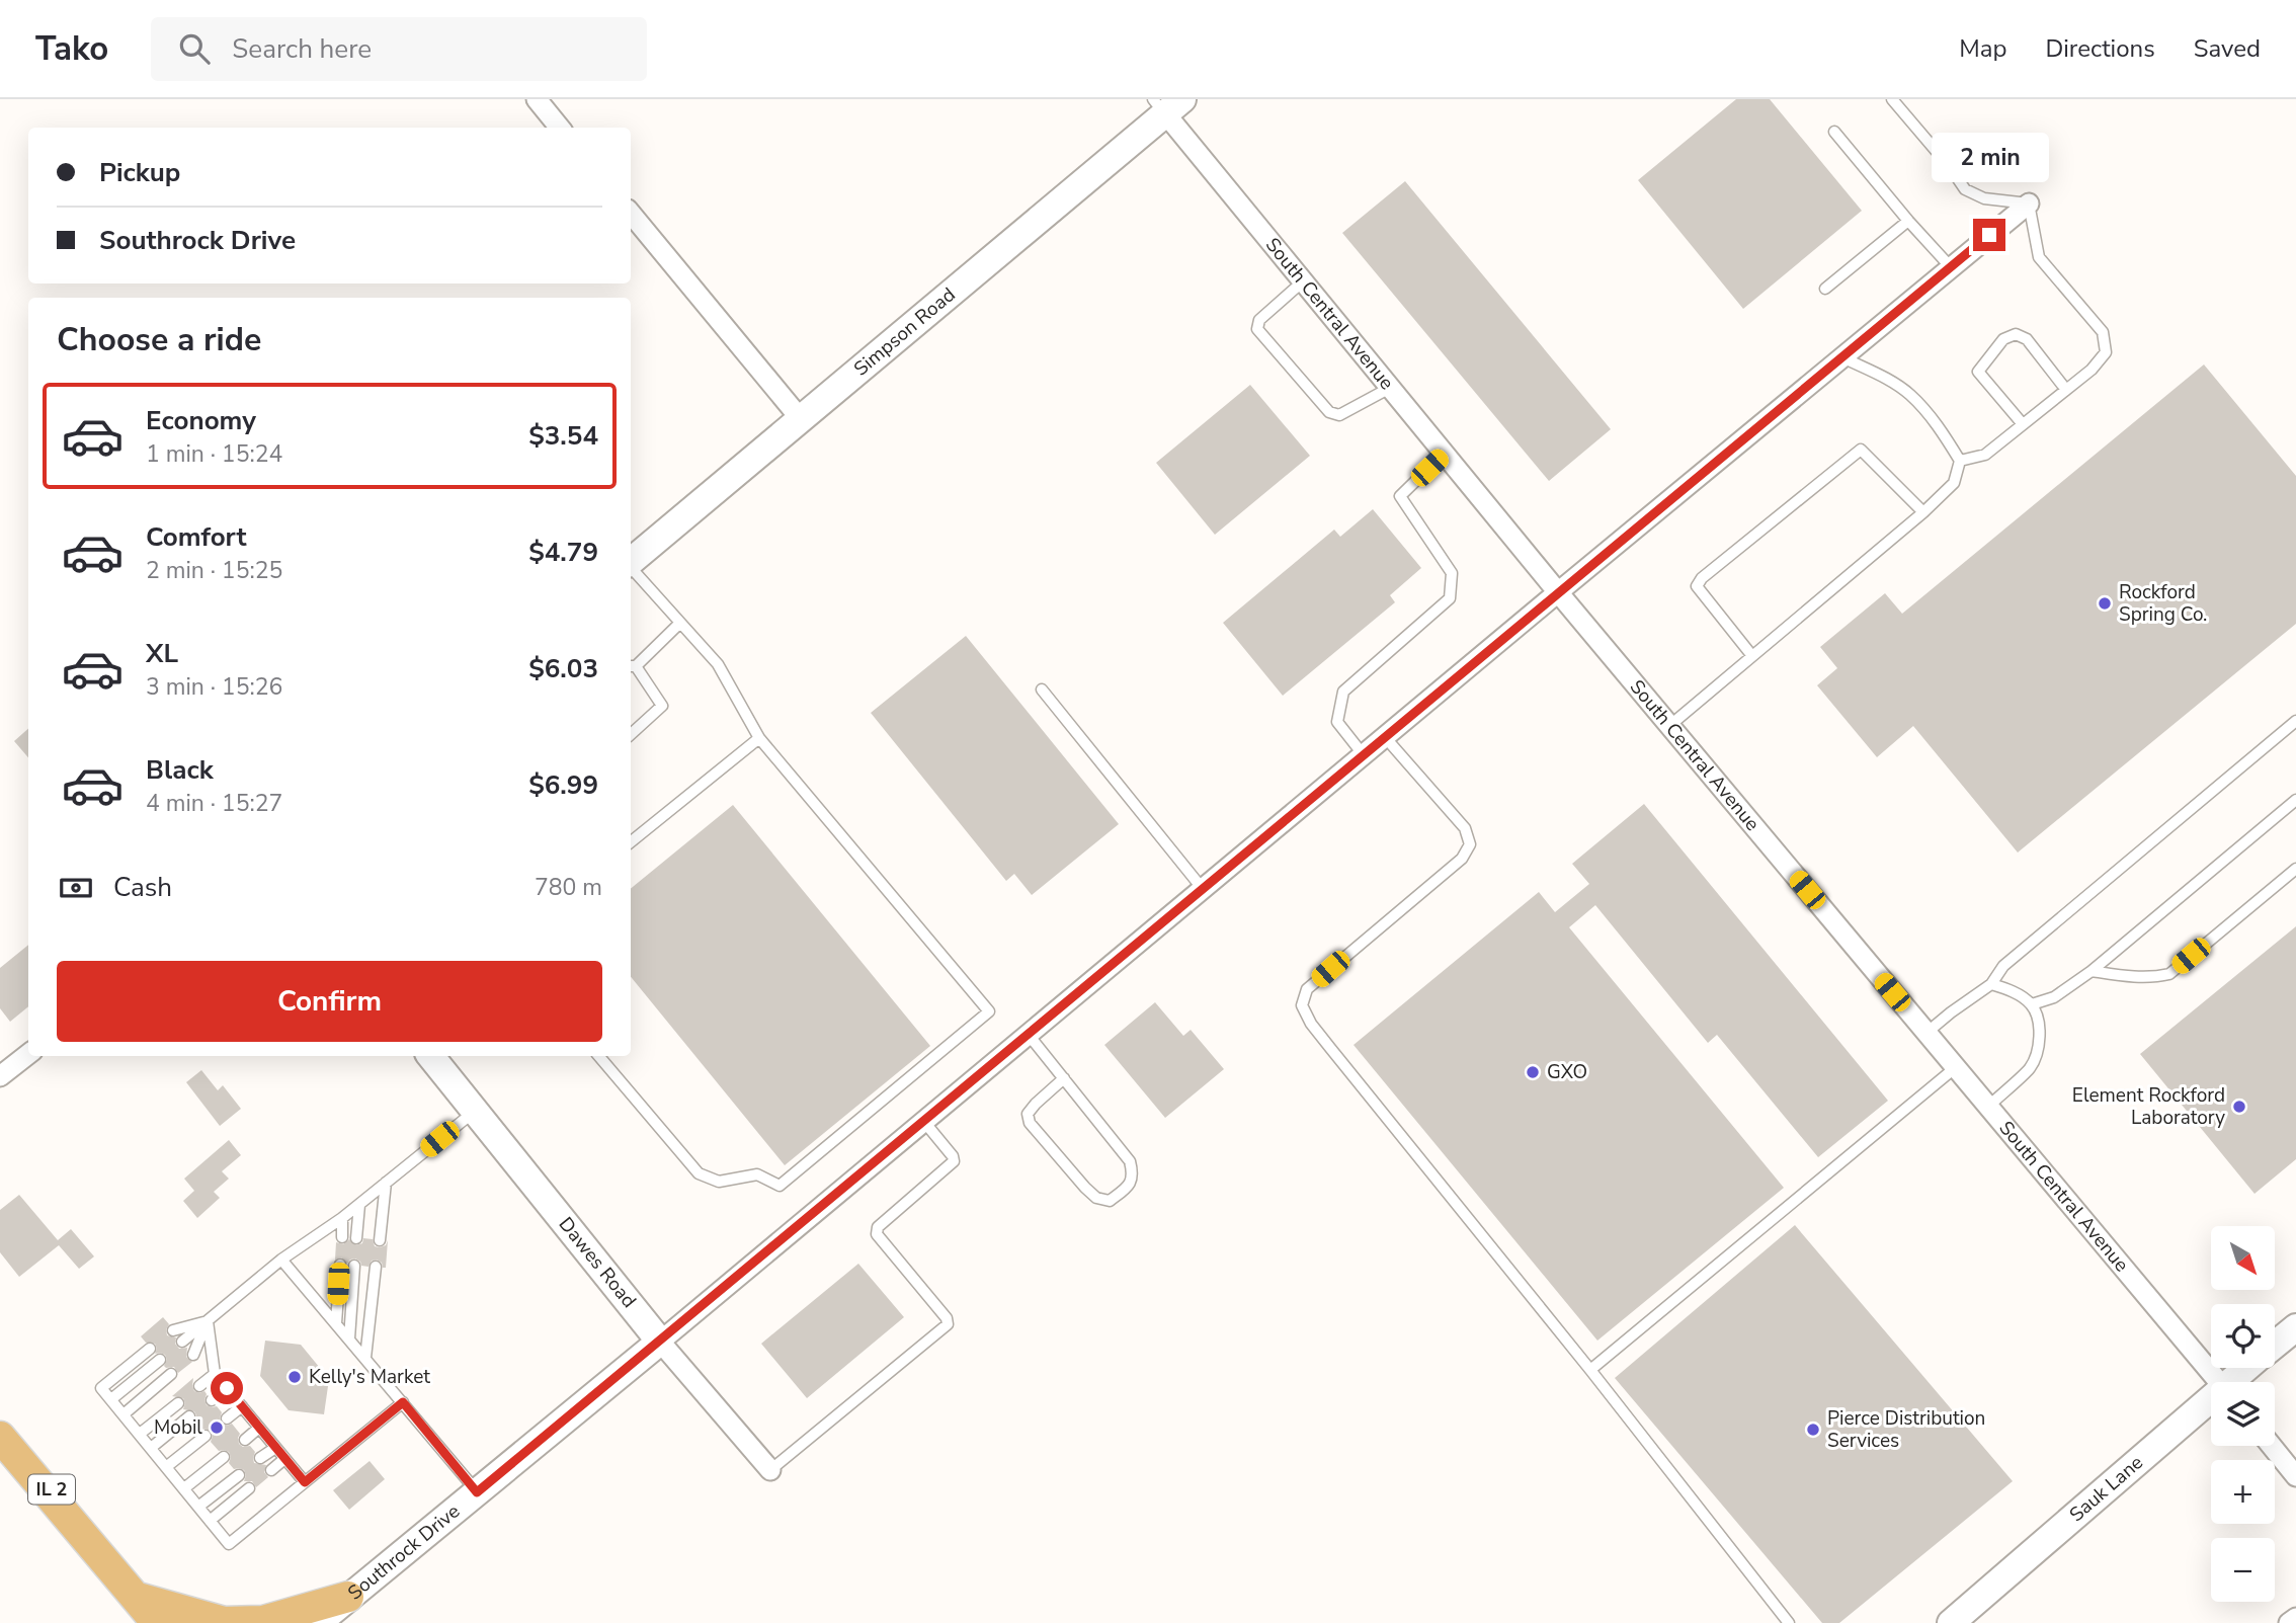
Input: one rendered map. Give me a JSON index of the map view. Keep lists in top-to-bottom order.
{
  "streets": {
    "main road": ["IL 2"],
    "street": [
      "South Central Avenue",
      "Simpson Road",
      "Dawes Road",
      "Sauk Lane",
      "Southrock Drive"
    ]
  },
  "crossings": [
    ["South Central Avenue", "Simpson Road"],
    ["South Central Avenue", "Southrock Drive"],
    ["Dawes Road", "Southrock Drive"]
  ],
  "places": [
    "Rockford Spring Co.",
    "GXO",
    "Element Rockford Laboratory",
    "Kelly's Market",
    "Mobil",
    "Pierce Distribution Services"
  ],
  "north": "bottom right",
  "page": {
    "header": "Tako",
    "search": "Search here",
    "nav": ["Map", "Directions", "Saved"],
    "banner": ["Pickup", "Southrock Drive"],
    "bubble": "2 min",
    "heading": "Choose a ride",
    "list": [
      {
        "name": "Economy",
        "note": "1 min · 15:24",
        "value": "$3.54"
      },
      {
        "name": "Comfort",
        "note": "2 min · 15:25",
        "value": "$4.79"
      },
      {
        "name": "XL",
        "note": "3 min · 15:26",
        "value": "$6.03"
      },
      {
        "name": "Black",
        "note": "4 min · 15:27",
        "value": "$6.99"
      }
    ],
    "pay": ["Cash", "780 m"],
    "buttons": "Confirm",
    "map_buttons": ["+", "−"]
  }
}
